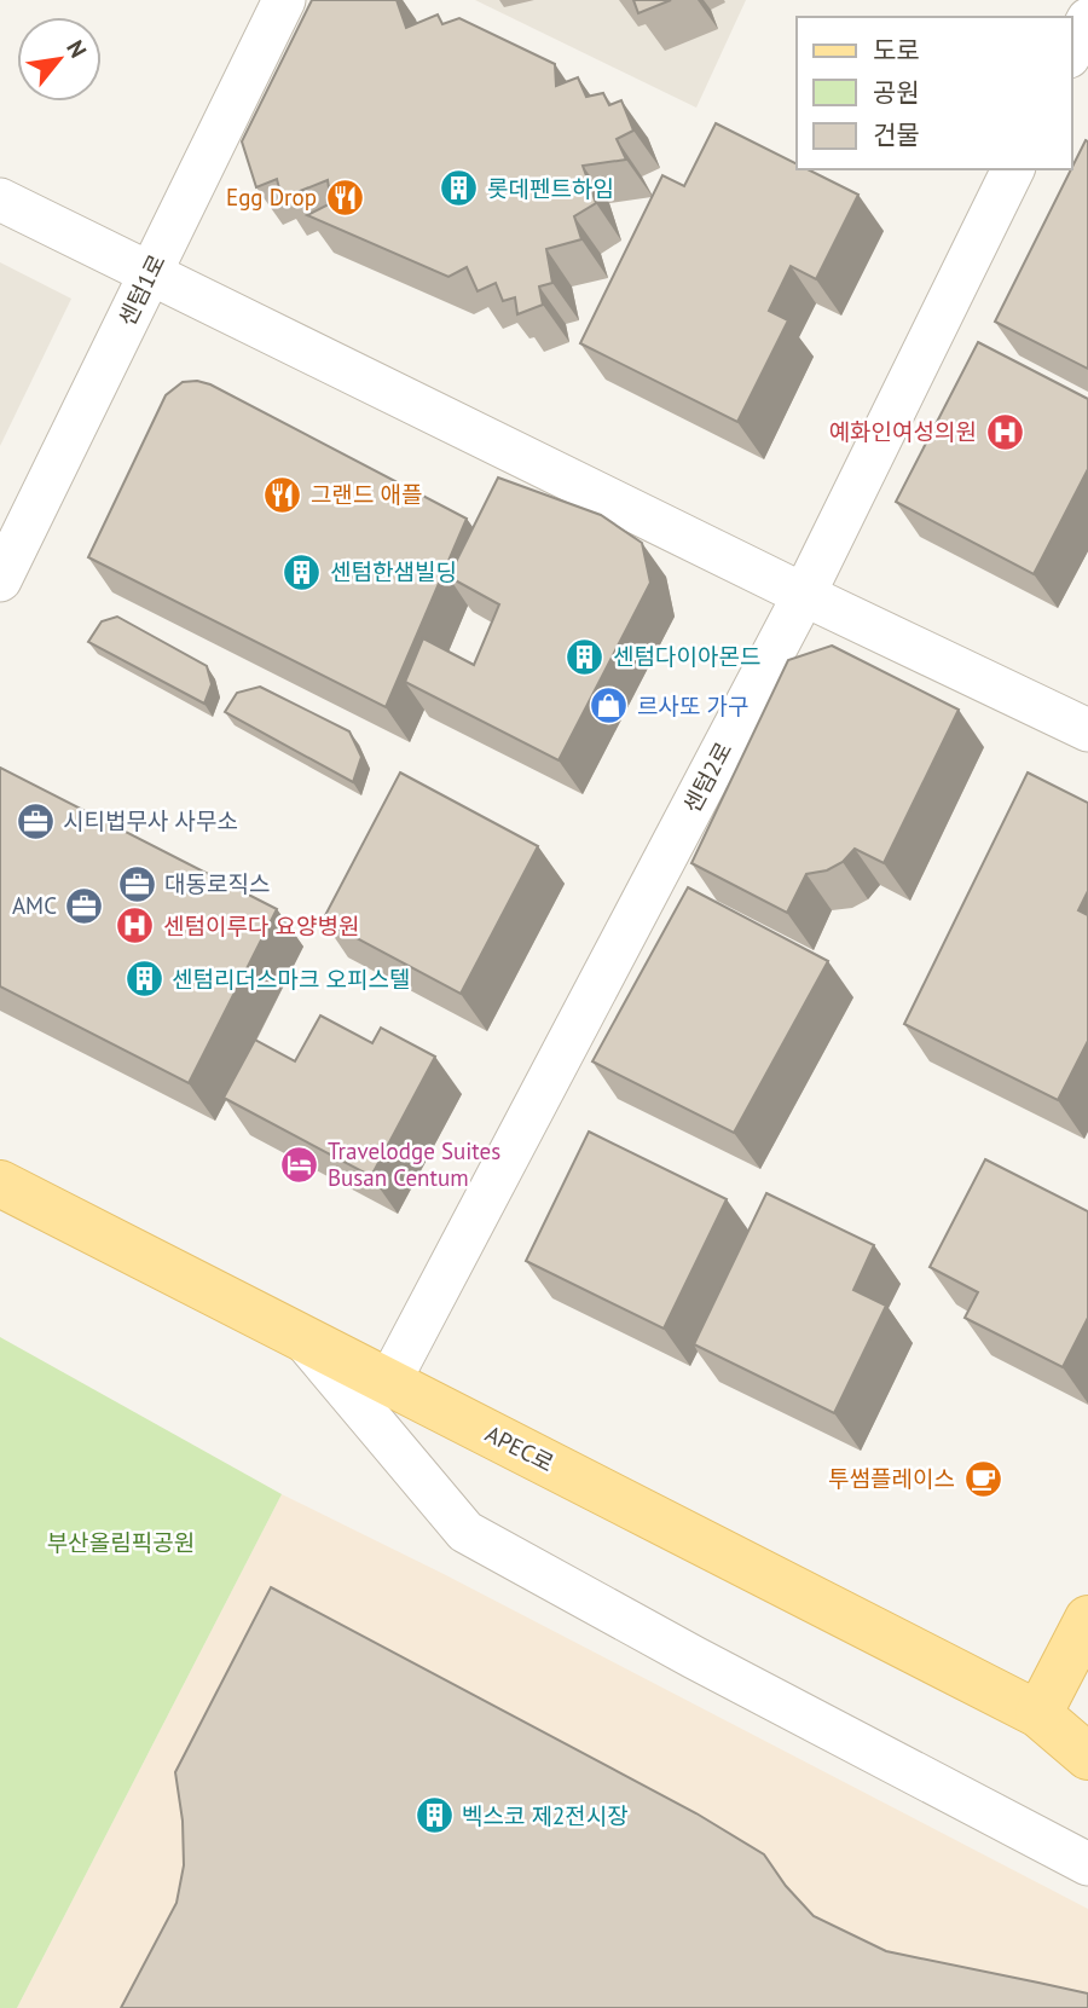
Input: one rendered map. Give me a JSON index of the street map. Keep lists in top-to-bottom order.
{
  "streets": {
    "main road": ["APEC로"],
    "street": ["센텀1로", "센텀2로"]
  },
  "crossings": [
    ["센텀2로", "APEC로"]
  ],
  "parks": ["부산올림픽공원"],
  "places": {
    "building": [
      "롯데펜트하임",
      "센텀한샘빌딩",
      "센텀다이아몬드",
      "센텀리더스마크 오피스텔",
      "벡스코 제2전시장"
    ],
    "restaurant": ["Egg Drop", "그랜드 애플"],
    "hospital": ["예화인여성의원", "센텀이루다 요양병원"],
    "shop": ["르사또 가구"],
    "office": ["시티법무사 사무소", "대동로직스", "AMC"],
    "hotel": ["Travelodge Suites Busan Centum"],
    "cafe": ["투썸플레이스"]
  },
  "legend": ["도로", "공원", "건물"],
  "north": "top right"
}
